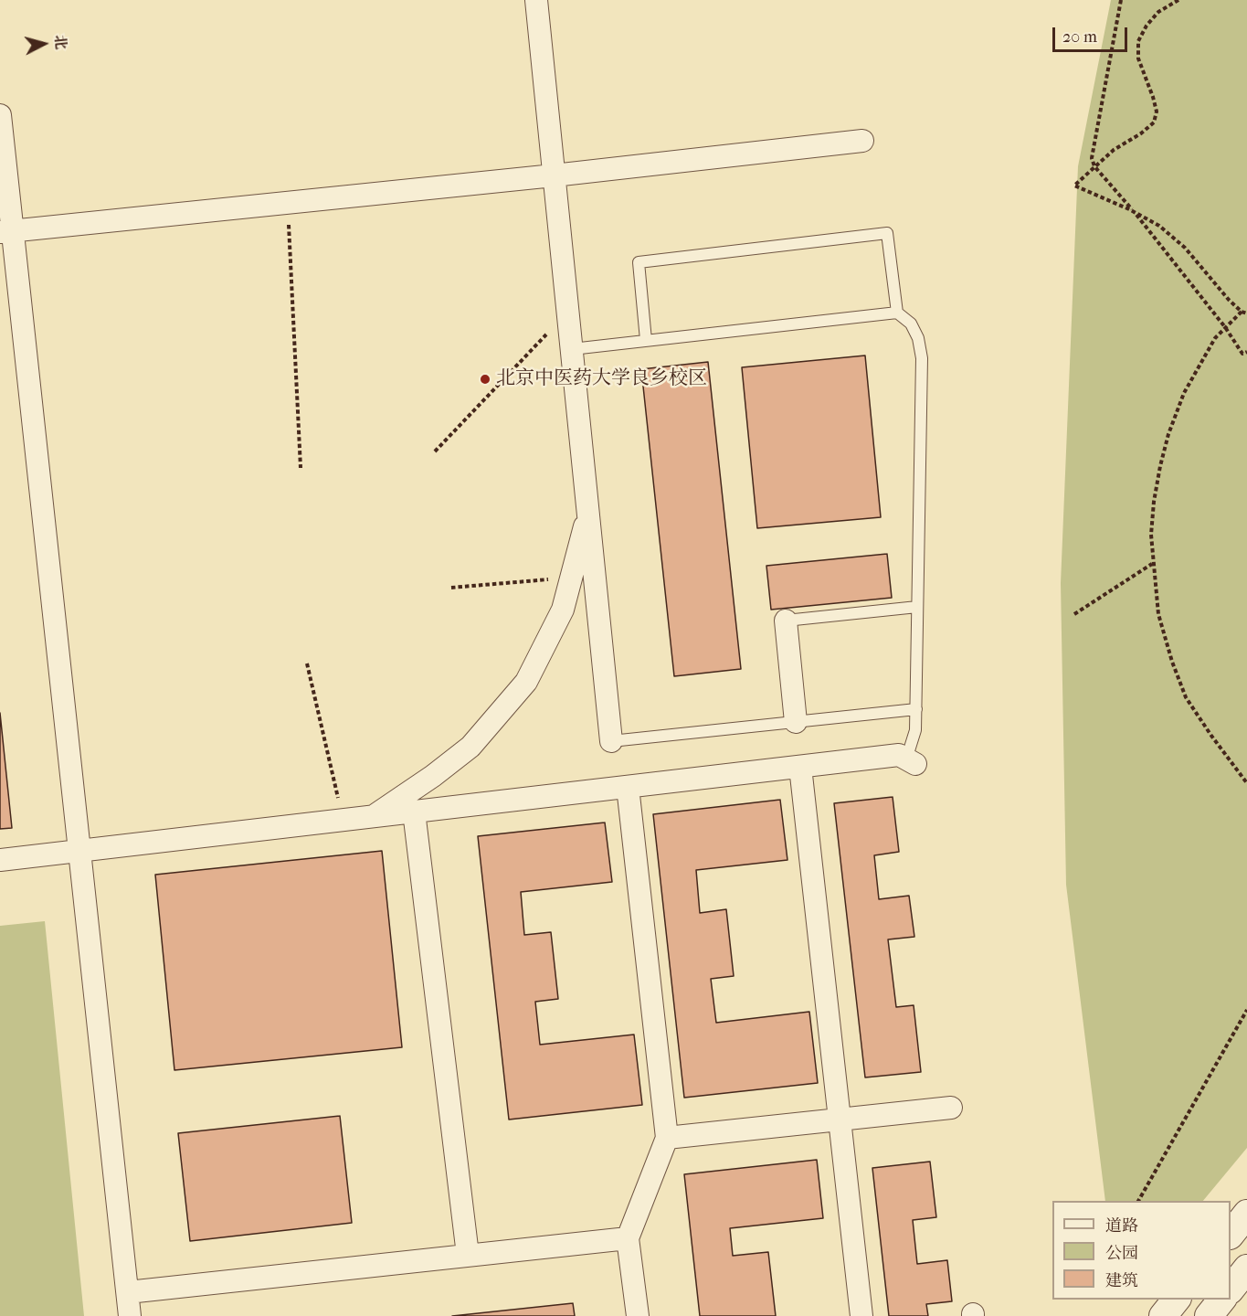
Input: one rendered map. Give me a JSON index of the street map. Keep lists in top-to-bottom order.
{
  "places": ["北京中医药大学良乡校区"],
  "legend": ["道路", "公园", "建筑"],
  "scale_bar": "20 m",
  "north": "right"
}
